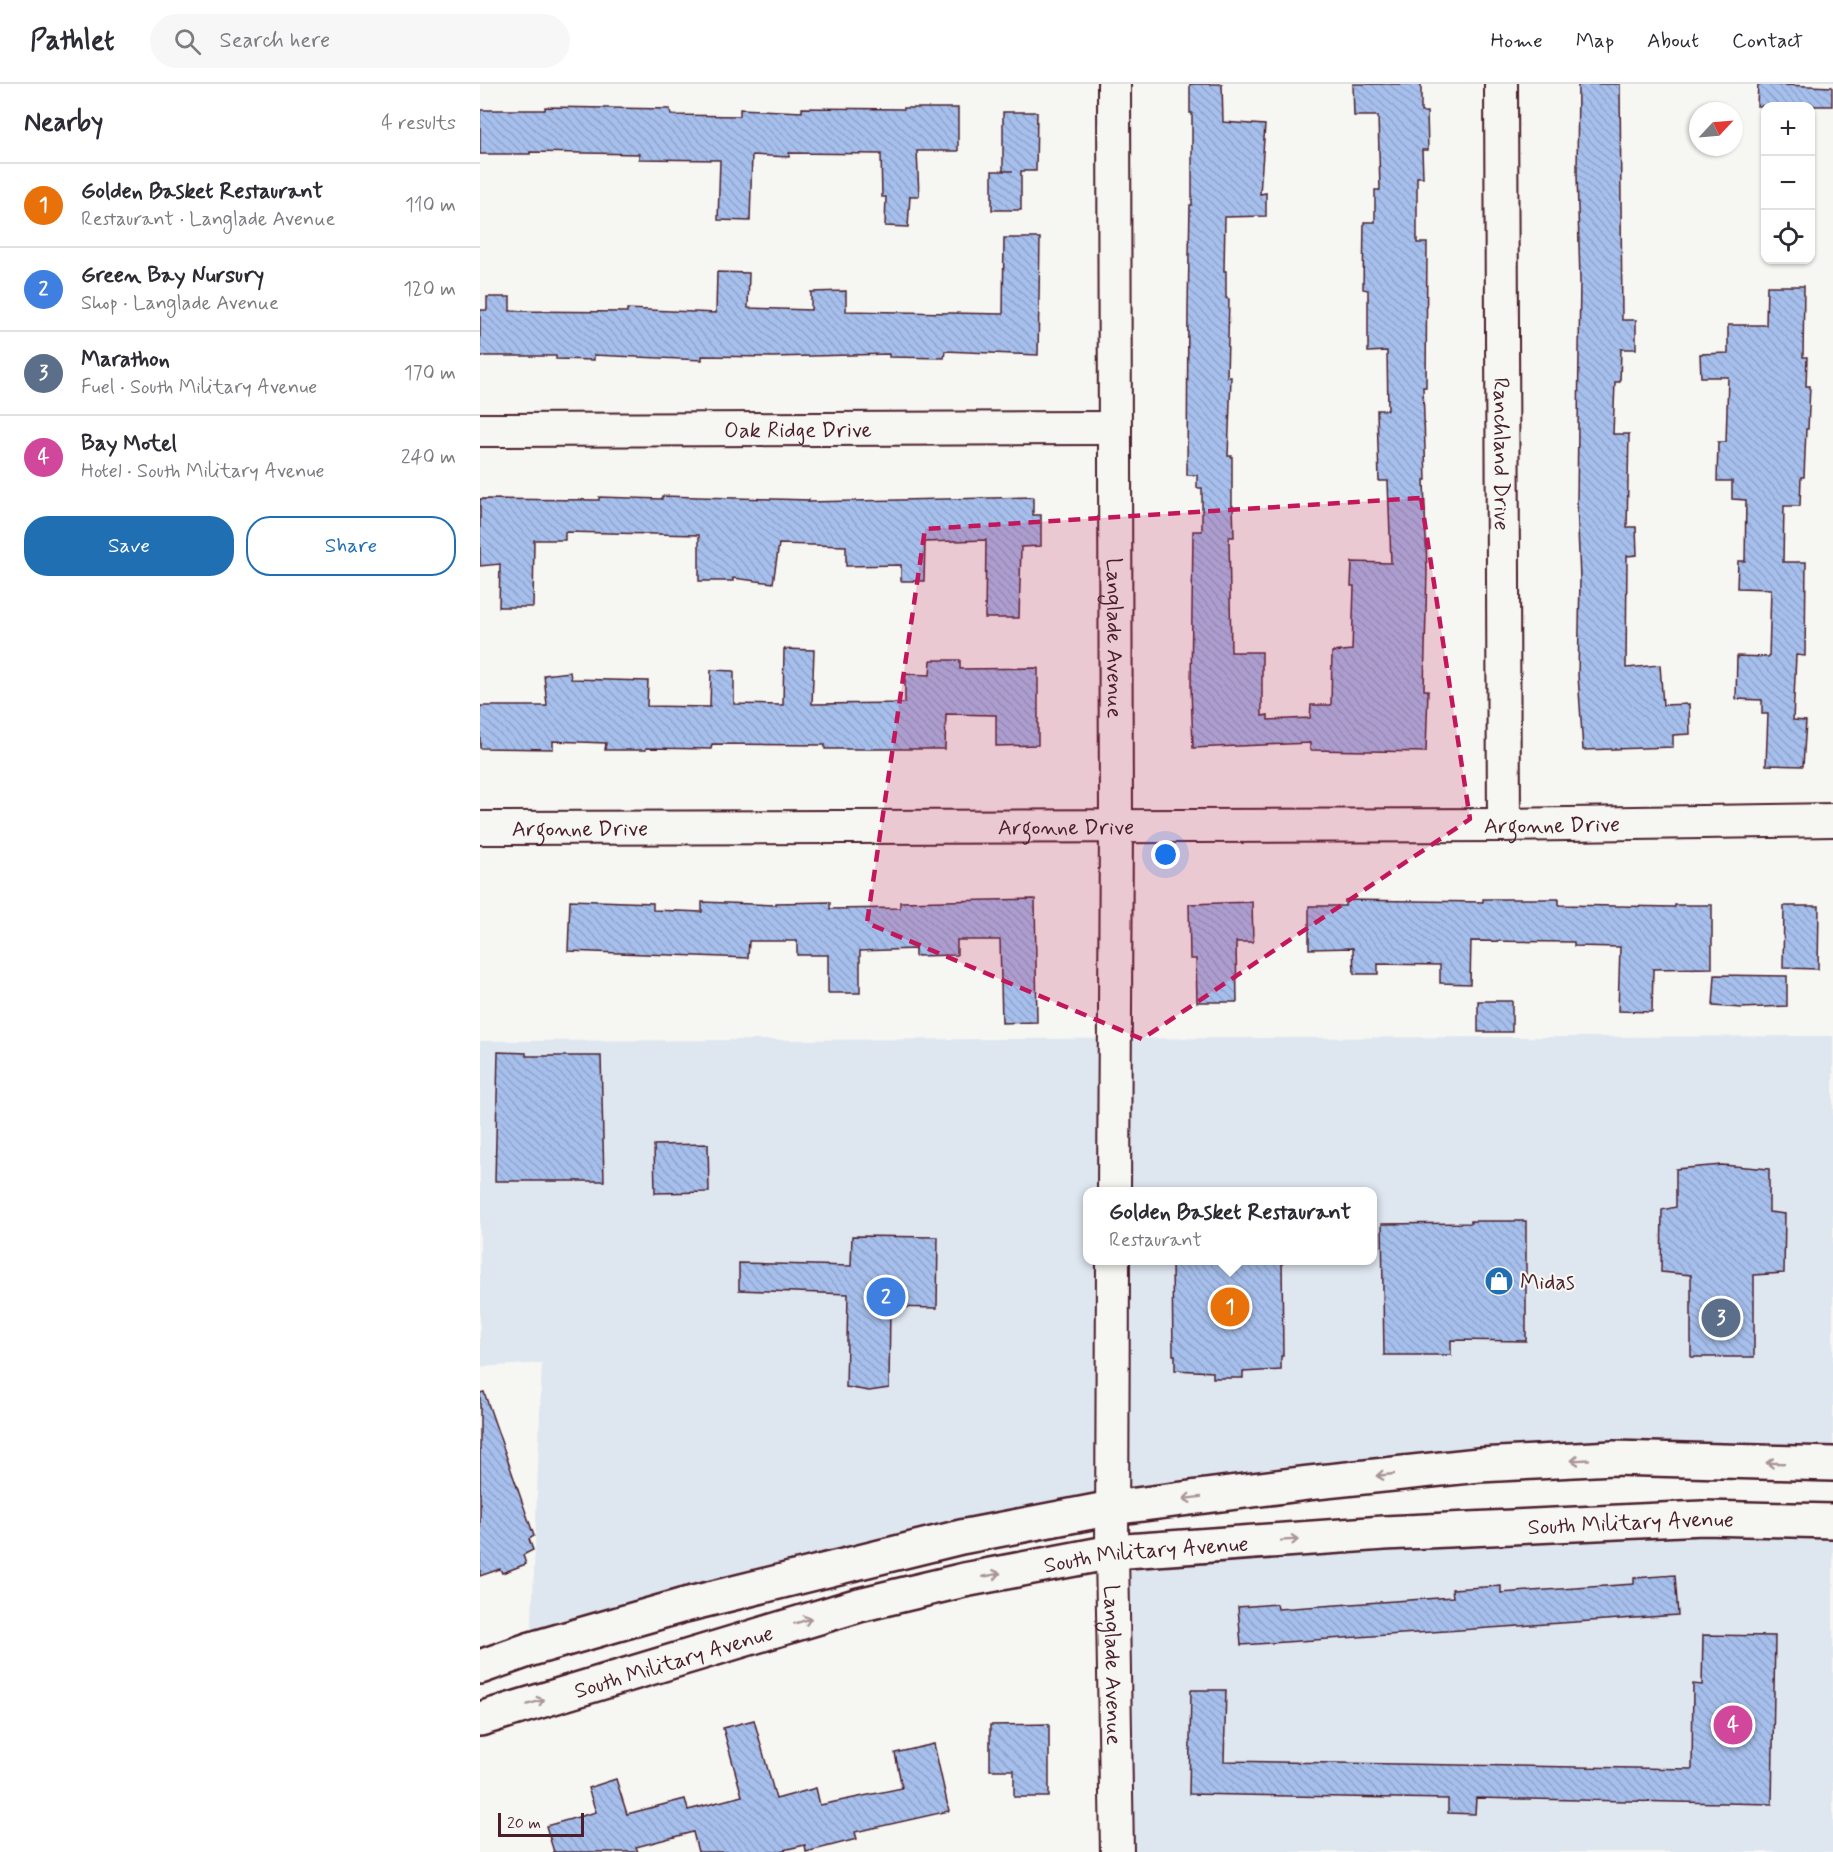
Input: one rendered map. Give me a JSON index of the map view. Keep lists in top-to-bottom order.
{
  "streets": {
    "main road": ["South Military Avenue"],
    "street": [
      "Oak Ridge Drive",
      "Ranchland Drive",
      "Langlade Avenue",
      "Argonne Drive"
    ]
  },
  "crossings": [
    ["Oak Ridge Drive", "Langlade Avenue"],
    ["Ranchland Drive", "Argonne Drive"],
    ["Langlade Avenue", "Argonne Drive"],
    ["Langlade Avenue", "South Military Avenue"]
  ],
  "places": {
    "shop": ["Midas"]
  },
  "scale_bar": "20 m",
  "north": "top right",
  "page": {
    "header": "Pathlet",
    "search": "Search here",
    "nav": [
      "Home",
      "Map",
      "About",
      "Contact"
    ],
    "heading": ["Nearby", "4 results"],
    "map_buttons": ["+", "−"],
    "list": [
      {
        "mark": "1",
        "name": "Golden Basket Restaurant",
        "note": "Restaurant · Langlade Avenue",
        "value": "110 m"
      },
      {
        "mark": "2",
        "name": "Green Bay Nursury",
        "note": "Shop · Langlade Avenue",
        "value": "120 m"
      },
      {
        "mark": "3",
        "name": "Marathon",
        "note": "Fuel · South Military Avenue",
        "value": "170 m"
      },
      {
        "mark": "4",
        "name": "Bay Motel",
        "note": "Hotel · South Military Avenue",
        "value": "240 m"
      }
    ],
    "buttons": ["Save", "Share"],
    "popup": ["Golden Basket Restaurant", "Restaurant"],
    "pins": [
      "2",
      "1",
      "3",
      "4"
    ],
    "scale": "20 m"
  }
}
